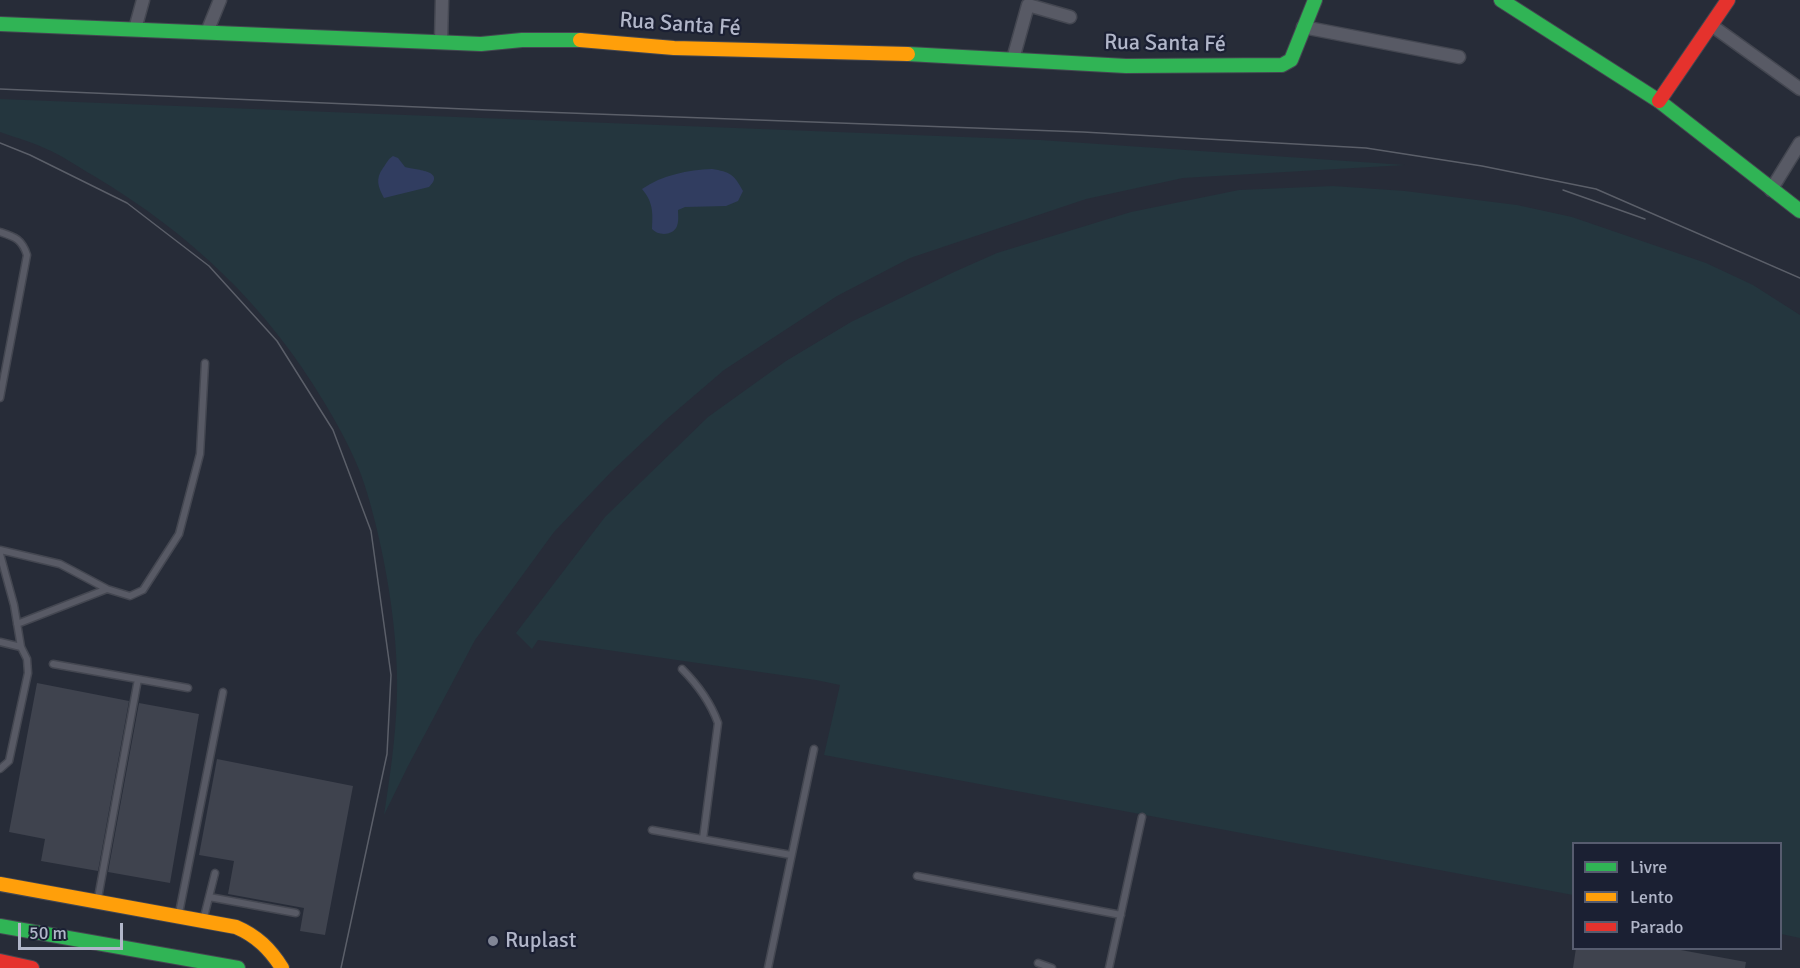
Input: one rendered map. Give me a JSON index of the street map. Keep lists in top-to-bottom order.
{
  "streets": {
    "main road": ["Rua Santa Fé"]
  },
  "places": ["Ruplast"],
  "legend": ["Livre", "Lento", "Parado"],
  "scale_bar": "50 m"
}
